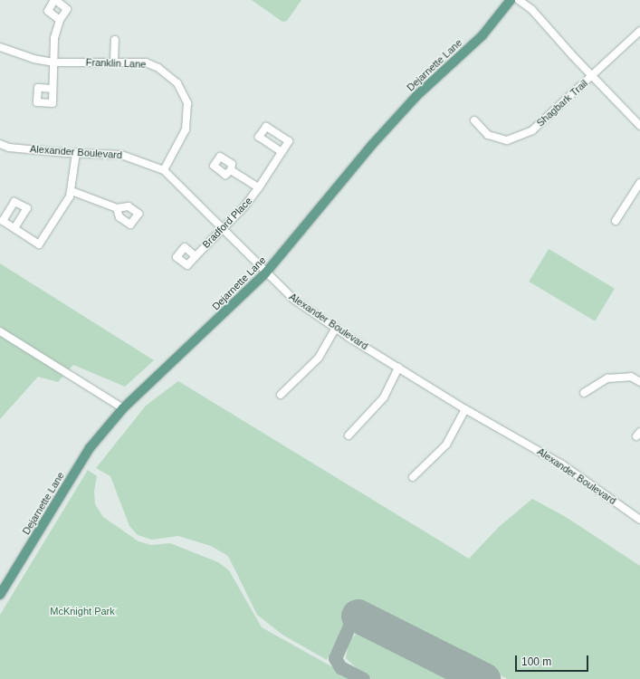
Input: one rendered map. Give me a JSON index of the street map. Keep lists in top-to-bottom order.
{
  "streets": {
    "main road": ["Dejarnette Lane"],
    "street": [
      "Franklin Lane",
      "Shagbark Trail",
      "Alexander Boulevard",
      "Bradford Place"
    ]
  },
  "crossings": [
    ["Franklin Lane", "Alexander Boulevard"],
    ["Dejarnette Lane", "Alexander Boulevard"],
    ["Alexander Boulevard", "Bradford Place"]
  ],
  "parks": ["McKnight Park"],
  "scale_bar": "100 m"
}
